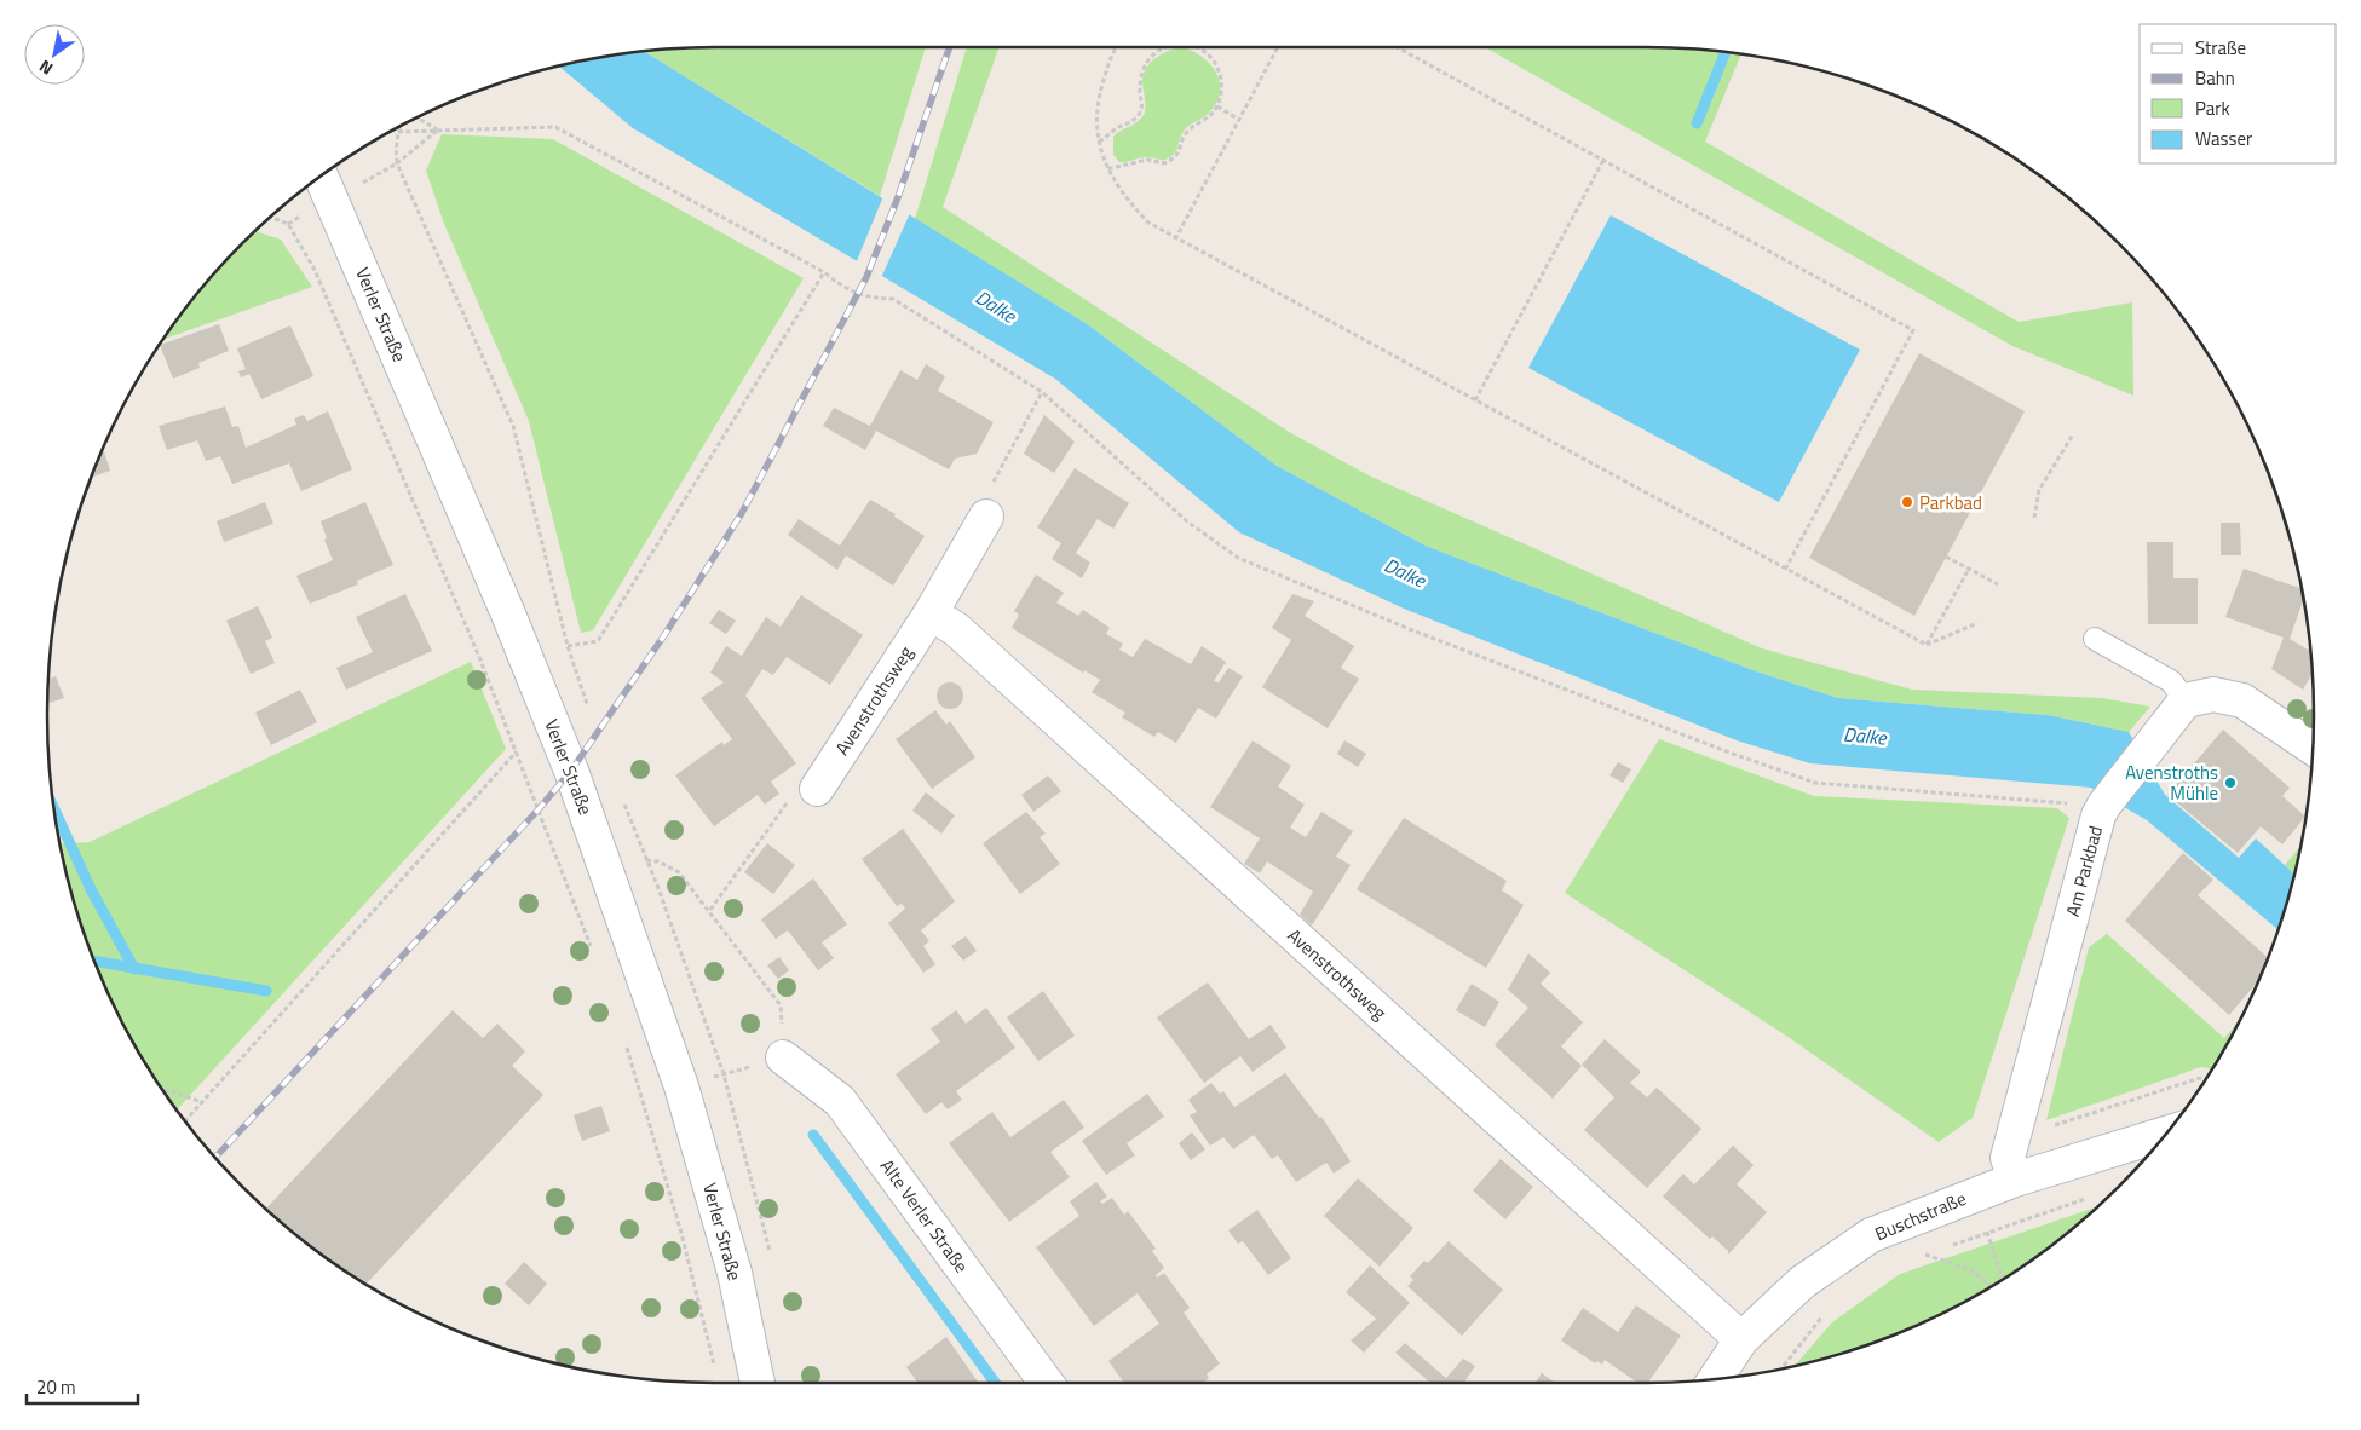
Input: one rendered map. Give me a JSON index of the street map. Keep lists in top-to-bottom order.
{
  "streets": {
    "street": [
      "Verler Straße",
      "Avenstrothsweg",
      "Am Parkbad",
      "Alte Verler Straße",
      "Buschstraße"
    ]
  },
  "crossings": [
    ["Avenstrothsweg", "Buschstraße"],
    ["Am Parkbad", "Buschstraße"]
  ],
  "water": ["Dalke"],
  "places": ["Parkbad", "Avenstroths Mühle"],
  "legend": [
    "Straße",
    "Bahn",
    "Park",
    "Wasser"
  ],
  "scale_bar": "20 m",
  "north": "bottom left"
}
